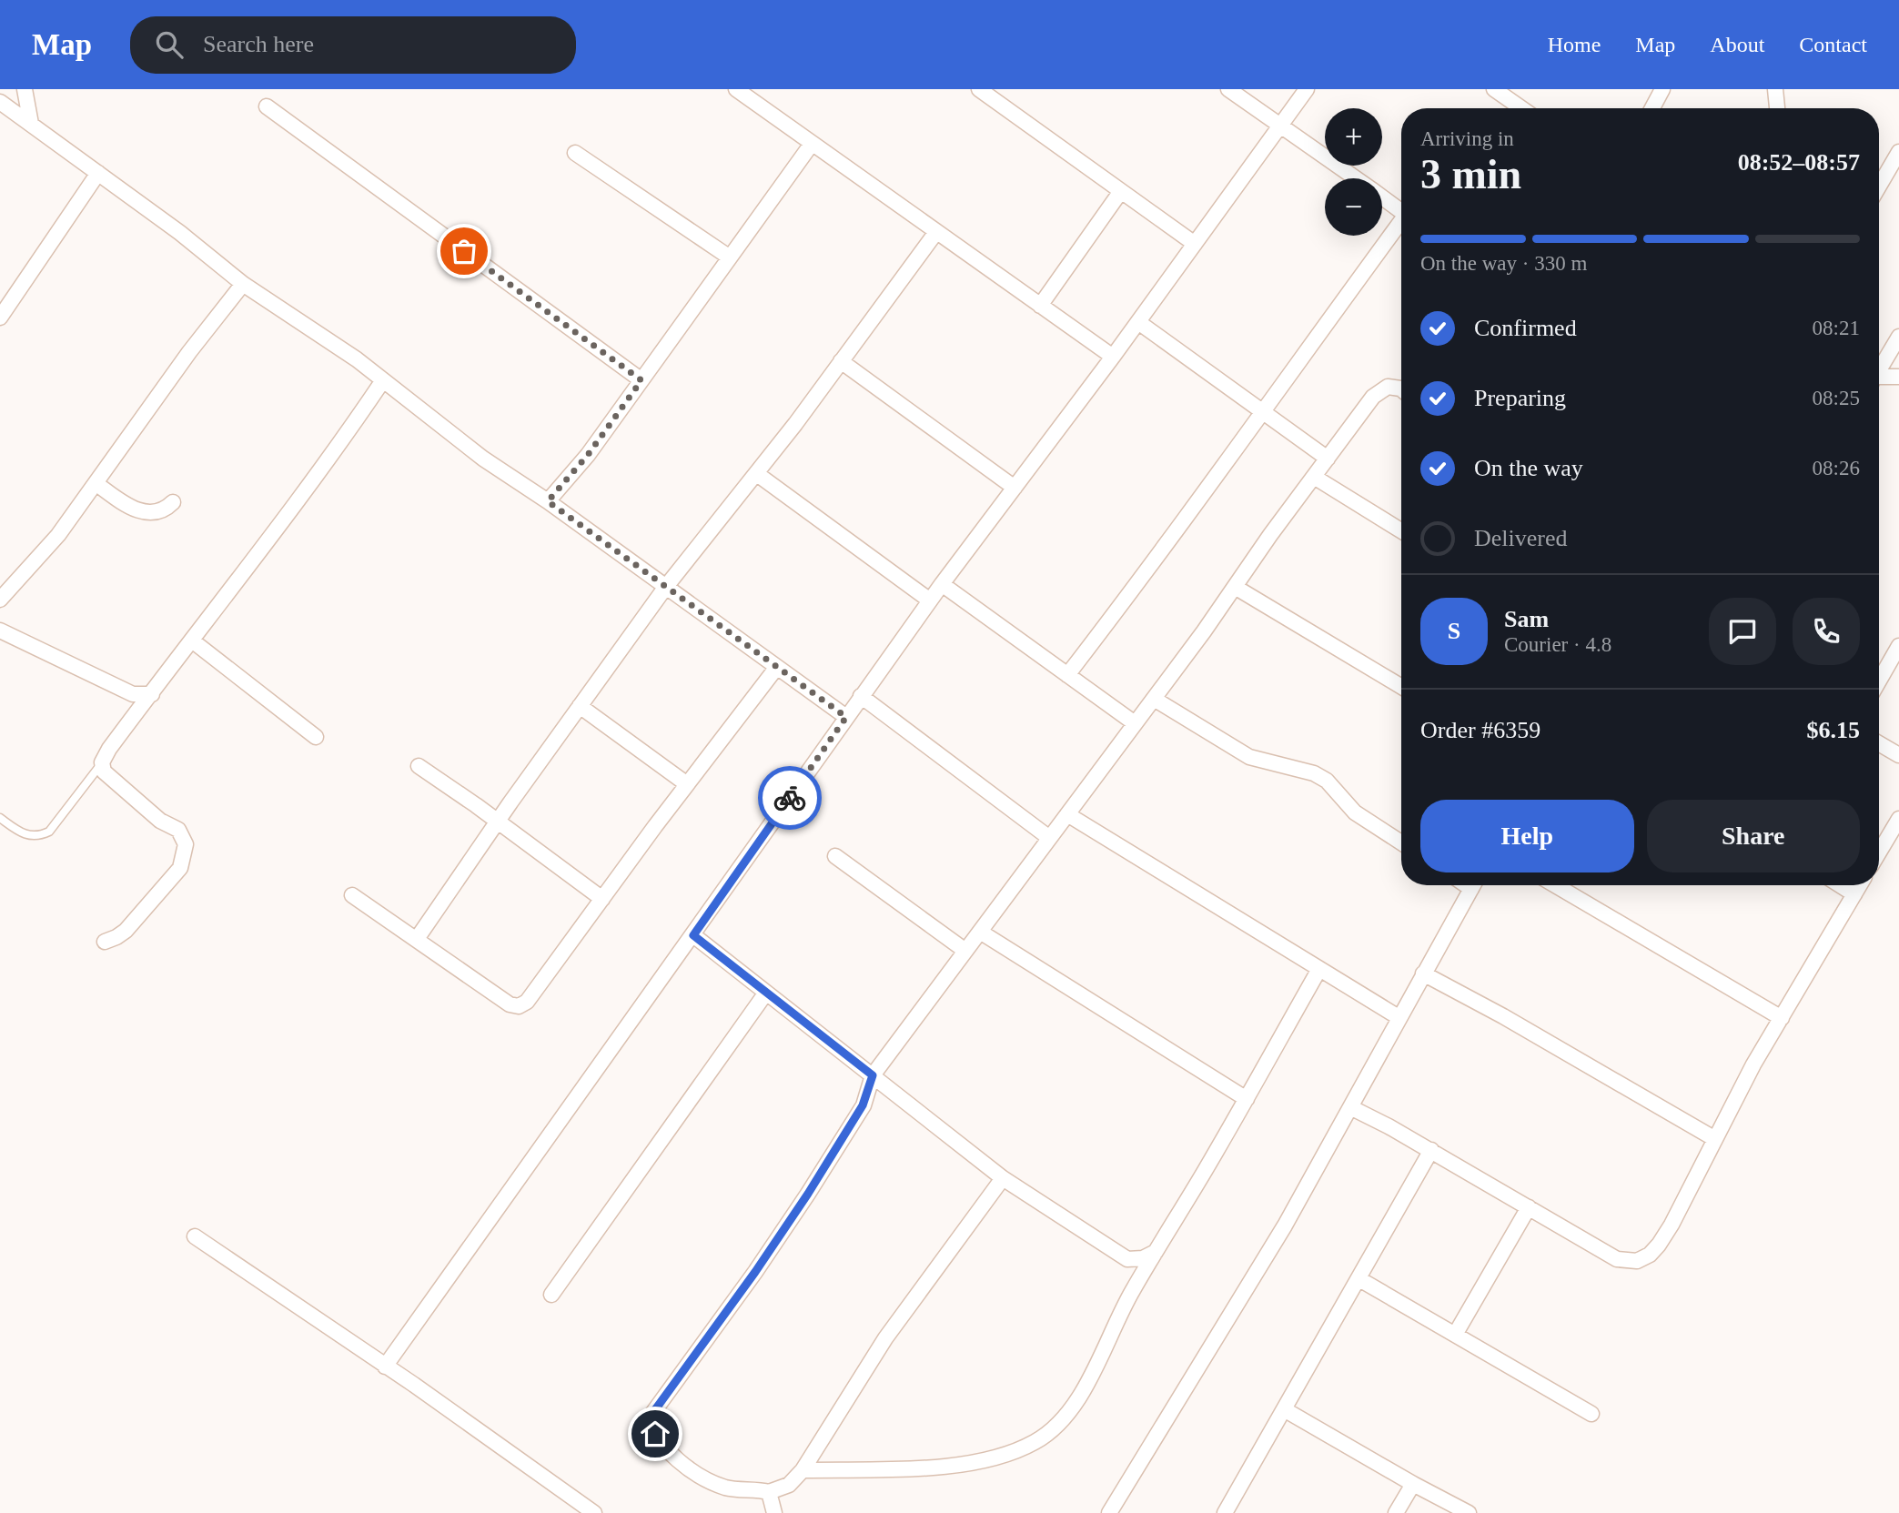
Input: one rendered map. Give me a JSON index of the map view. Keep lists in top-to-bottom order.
{
  "page": {
    "header": "Map",
    "search": "Search here",
    "nav": [
      "Home",
      "Map",
      "About",
      "Contact"
    ],
    "map_buttons": ["+", "−"],
    "heading": ["3 min", "Arriving in", "08:52–08:57"],
    "panel": [
      "Sam",
      "Courier · 4.8",
      "Order #6359",
      "$6.15"
    ],
    "bar": "On the way · 330 m",
    "list": [
      ["Confirmed", "08:21"],
      ["Preparing", "08:25"],
      ["On the way", "08:26"],
      "Delivered"
    ],
    "round": "S",
    "buttons": ["Help", "Share"]
  }
}
